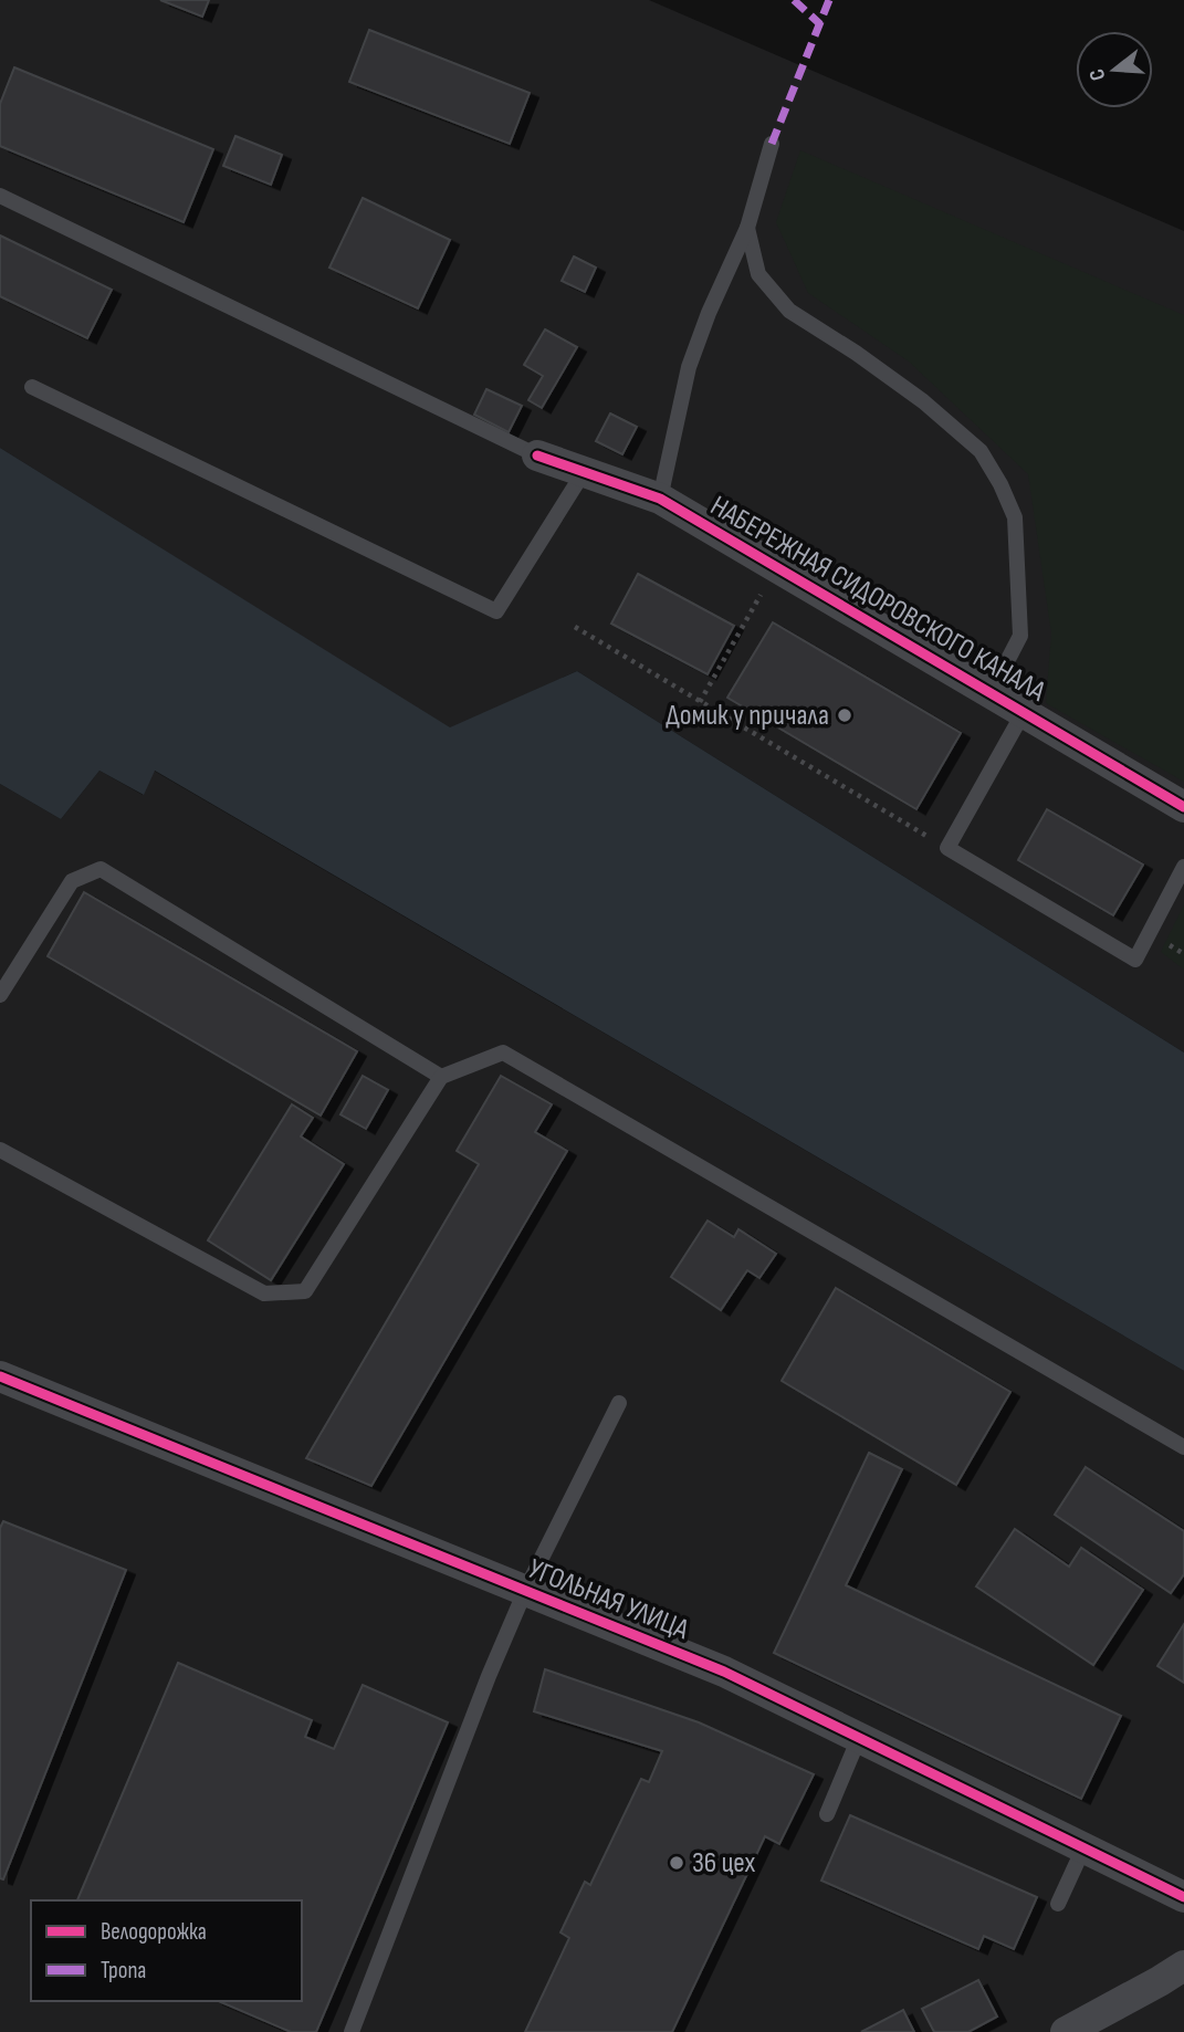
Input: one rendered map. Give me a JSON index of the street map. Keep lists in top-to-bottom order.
{
  "streets": {
    "street": ["НАБЕРЕЖНАЯ СИДОРОВСКОГО КАНАЛА", "УГОЛЬНАЯ УЛИЦА"]
  },
  "places": ["Домик у причала", "36 цех"],
  "legend": ["Велодорожка", "Тропа"],
  "north": "left"
}
